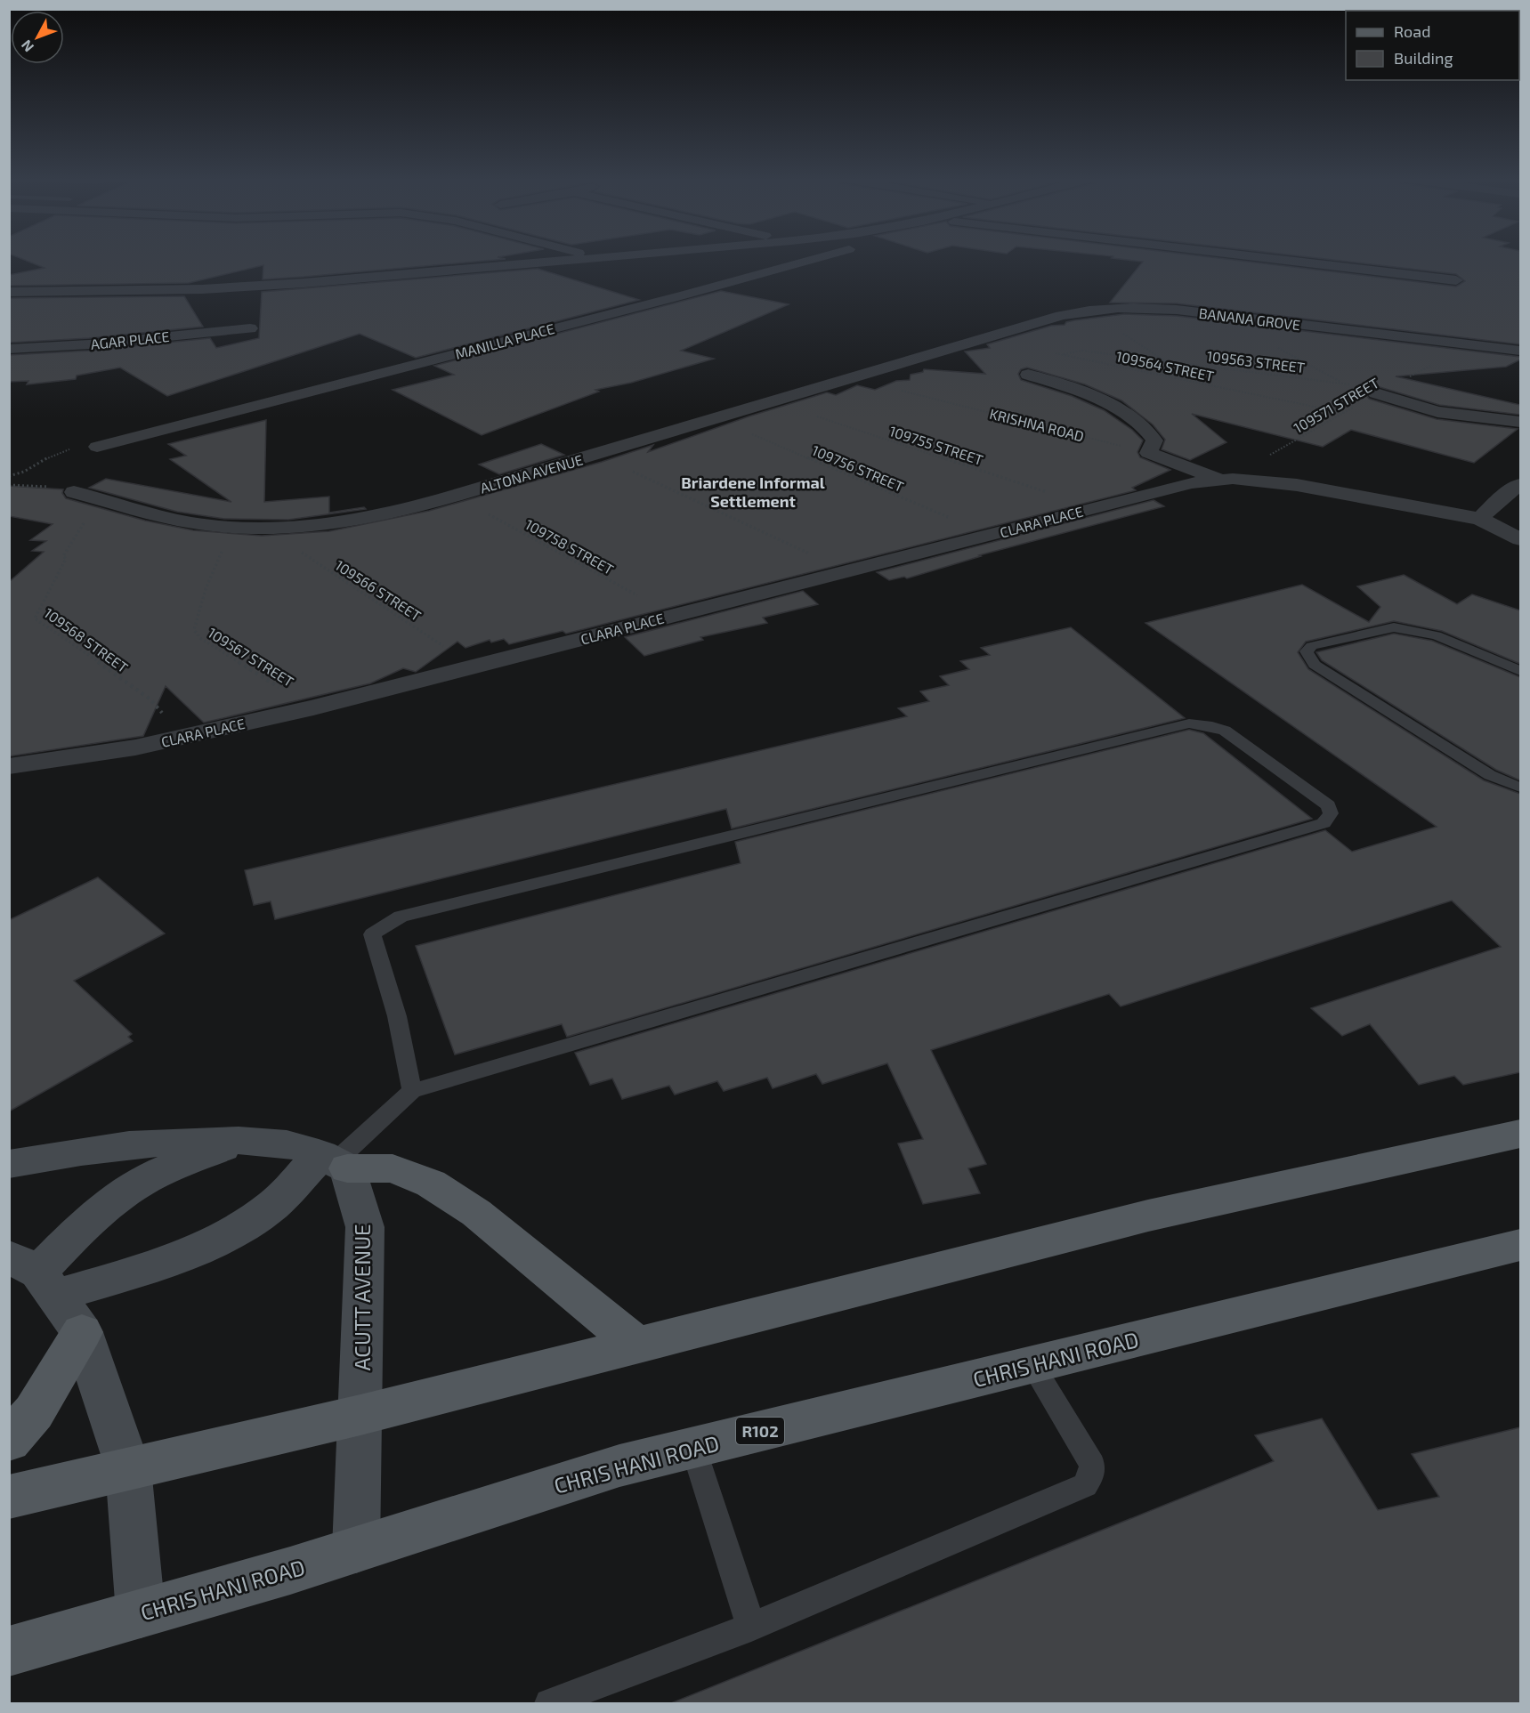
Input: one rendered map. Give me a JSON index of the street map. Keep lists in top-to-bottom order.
{
  "streets": {
    "main road": ["CHRIS HANI ROAD", "R102"],
    "street": [
      "BANANA GROVE",
      "AGAR PLACE",
      "MANILLA PLACE",
      "ALTONA AVENUE",
      "CLARA PLACE",
      "ACUTT AVENUE"
    ],
    "path": [
      "109563 STREET",
      "109564 STREET",
      "109571 STREET",
      "KRISHNA ROAD",
      "109755 STREET",
      "109756 STREET",
      "109758 STREET",
      "109566 STREET",
      "109568 STREET",
      "109567 STREET"
    ]
  },
  "crossings": [
    ["BANANA GROVE", "109571 STREET"],
    ["BANANA GROVE", "ALTONA AVENUE"],
    ["109563 STREET", "109564 STREET"],
    ["109563 STREET", "109571 STREET"],
    ["109564 STREET", "109571 STREET"],
    ["109571 STREET", "CLARA PLACE"],
    ["KRISHNA ROAD", "ALTONA AVENUE"],
    ["109755 STREET", "ALTONA AVENUE"],
    ["109755 STREET", "CLARA PLACE"],
    ["109756 STREET", "ALTONA AVENUE"],
    ["109756 STREET", "CLARA PLACE"],
    ["ALTONA AVENUE", "109758 STREET"],
    ["ALTONA AVENUE", "109566 STREET"],
    ["ALTONA AVENUE", "109568 STREET"],
    ["ALTONA AVENUE", "109567 STREET"],
    ["CLARA PLACE", "109758 STREET"],
    ["CLARA PLACE", "109566 STREET"],
    ["CLARA PLACE", "109568 STREET"],
    ["CLARA PLACE", "109567 STREET"],
    ["ACUTT AVENUE", "CHRIS HANI ROAD"]
  ],
  "districts": ["Briardene Informal Settlement"],
  "legend": ["Road", "Building"],
  "north": "bottom left"
}
